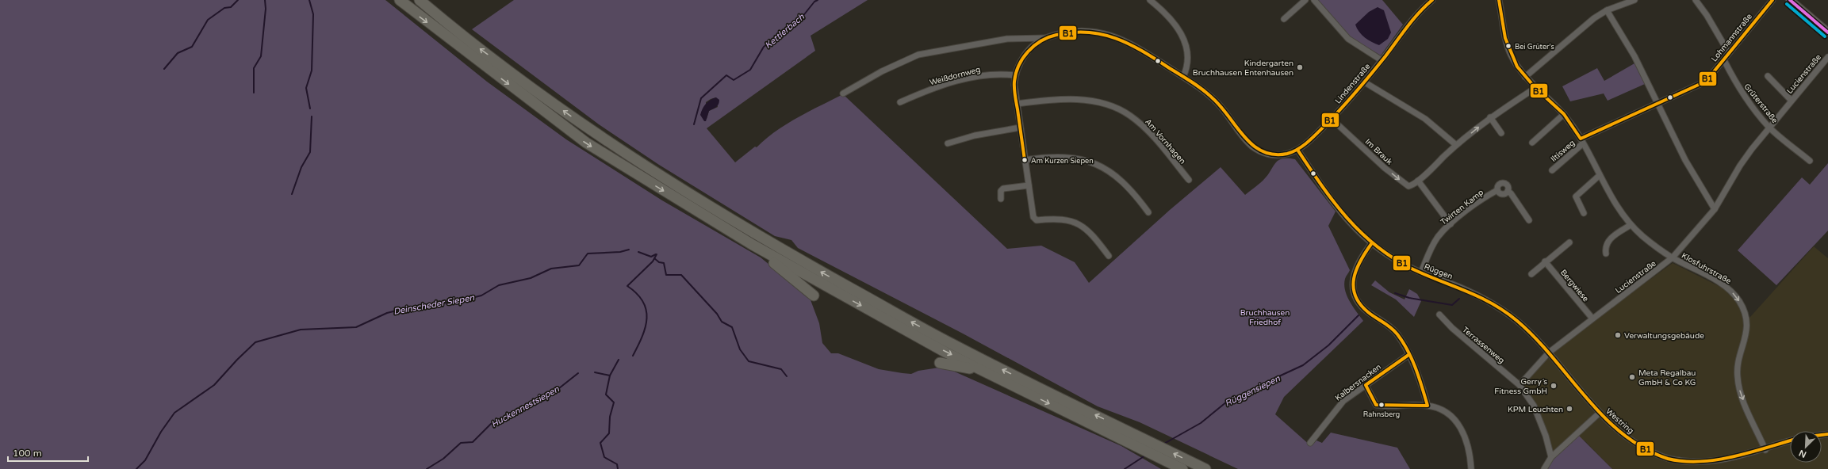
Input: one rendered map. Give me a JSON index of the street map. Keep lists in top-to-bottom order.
{
  "streets": {
    "street": [
      "Lohmannstraße",
      "Lucienstraße",
      "Weißdornweg",
      "Lindenstraße",
      "Grüterstraße",
      "Am Vornhagen",
      "Iltisweg",
      "Im Brauk",
      "Twirten Kamp",
      "Klosfuhrstraße",
      "Rüggen",
      "Bergwiese",
      "Terrassenweg",
      "Kalbersnacken",
      "Westring"
    ]
  },
  "crossings": [
    ["Lohmannstraße", "Grüterstraße"],
    ["Lohmannstraße", "Iltisweg"],
    ["Lohmannstraße", "Klosfuhrstraße"],
    ["Lucienstraße", "Grüterstraße"],
    ["Lucienstraße", "Klosfuhrstraße"],
    ["Lucienstraße", "Rüggen"],
    ["Lucienstraße", "Bergwiese"],
    ["Lucienstraße", "Terrassenweg"],
    ["Lucienstraße", "Westring"],
    ["Lindenstraße", "Im Brauk"],
    ["Lindenstraße", "Rüggen"],
    ["Iltisweg", "Klosfuhrstraße"],
    ["Twirten Kamp", "Rüggen"],
    ["Klosfuhrstraße", "Westring"],
    ["Rüggen", "Westring"]
  ],
  "one_way": ["Klosfuhrstraße"],
  "water": [
    "Kettlerbach",
    "Deinscheder Siepen",
    "Rüggensiepen",
    "Huckennestsiepen"
  ],
  "parks": ["Bruchhausen Friedhof"],
  "places": [
    "Bei Grüter's",
    "Kindergarten Bruchhausen Entenhausen",
    "Am Kurzen Siepen",
    "Verwaltungsgebäude",
    "Meta Regalbau GmbH & Co KG",
    "Gerry´s Fitness GmbH",
    "Rahnsberg",
    "KPM Leuchten"
  ],
  "lines": ["transit line B1"],
  "scale_bar": "100 m",
  "north": "bottom left"
}
